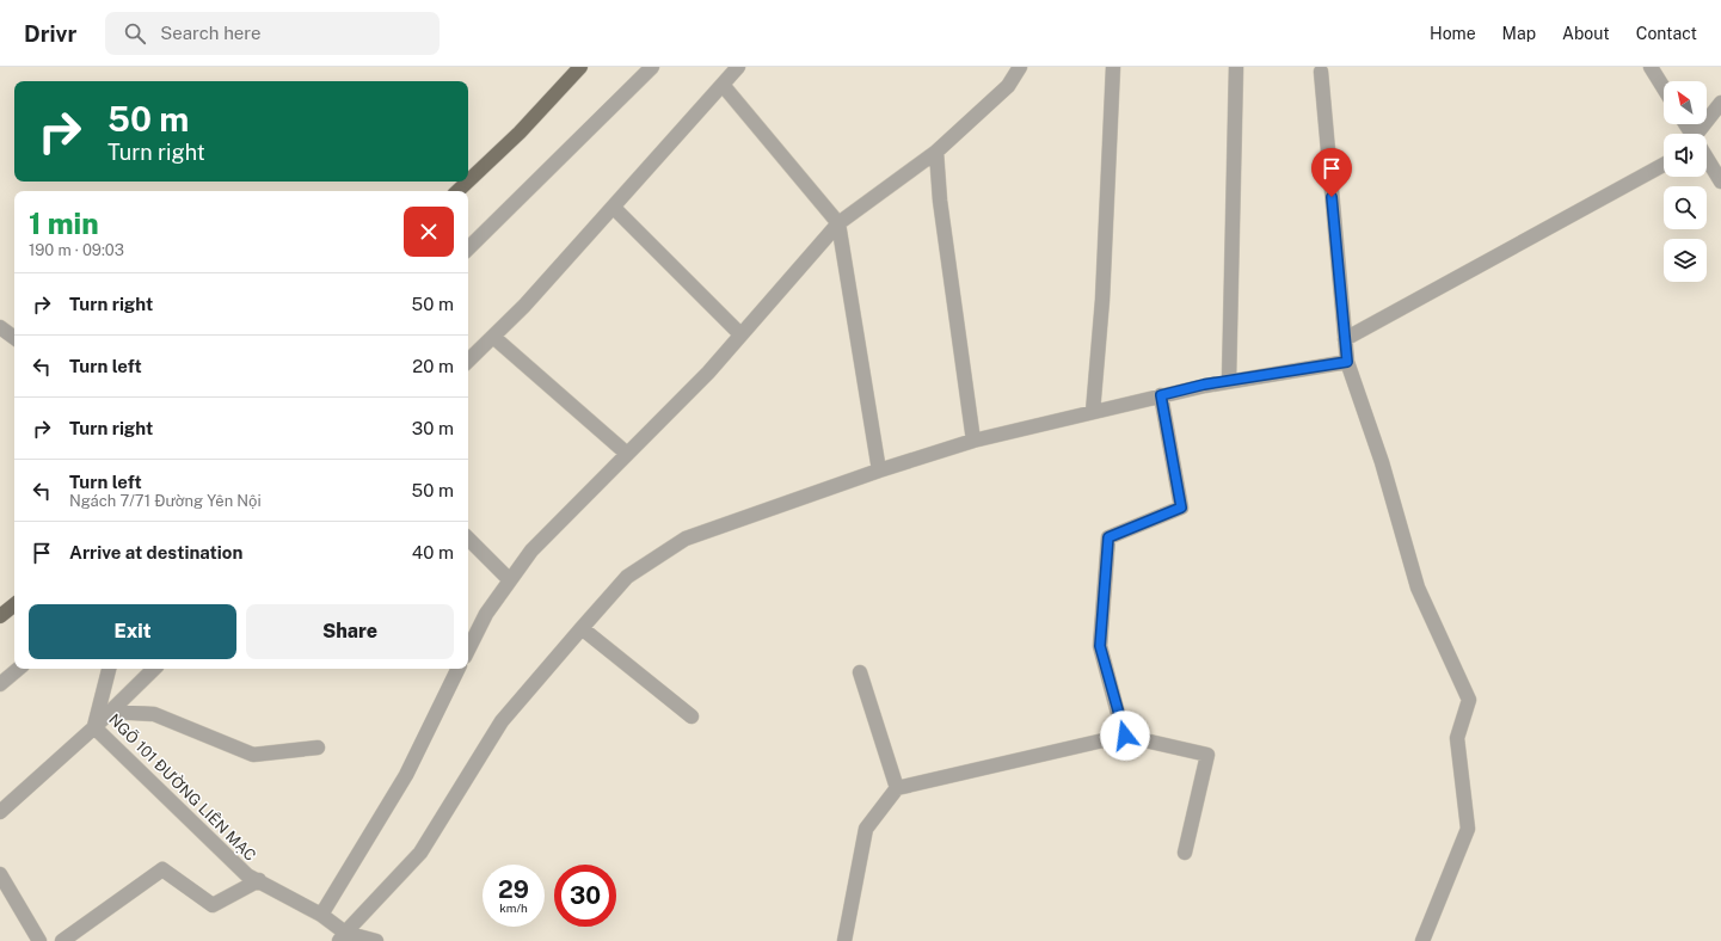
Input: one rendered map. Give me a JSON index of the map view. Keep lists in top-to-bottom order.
{
  "streets": {
    "street": ["NGÕ 101 ĐƯỜNG LIÊN MẠC"]
  },
  "north": "top left",
  "page": {
    "header": "Drivr",
    "search": "Search here",
    "nav": [
      "Home",
      "Map",
      "About",
      "Contact"
    ],
    "turn": ["50 m", "Turn right"],
    "heading": ["1 min", "190 m · 09:03"],
    "list": [
      {
        "name": "Turn right",
        "value": "50 m"
      },
      {
        "name": "Turn left",
        "value": "20 m"
      },
      {
        "name": "Turn right",
        "value": "30 m"
      },
      {
        "name": "Turn left",
        "note": "Ngách 7/71 Đường Yên Nội",
        "value": "50 m"
      },
      {
        "name": "Arrive at destination",
        "value": "40 m"
      }
    ],
    "buttons": ["Exit", "Share"],
    "speed": "29 km/h",
    "limit": "30"
  }
}
